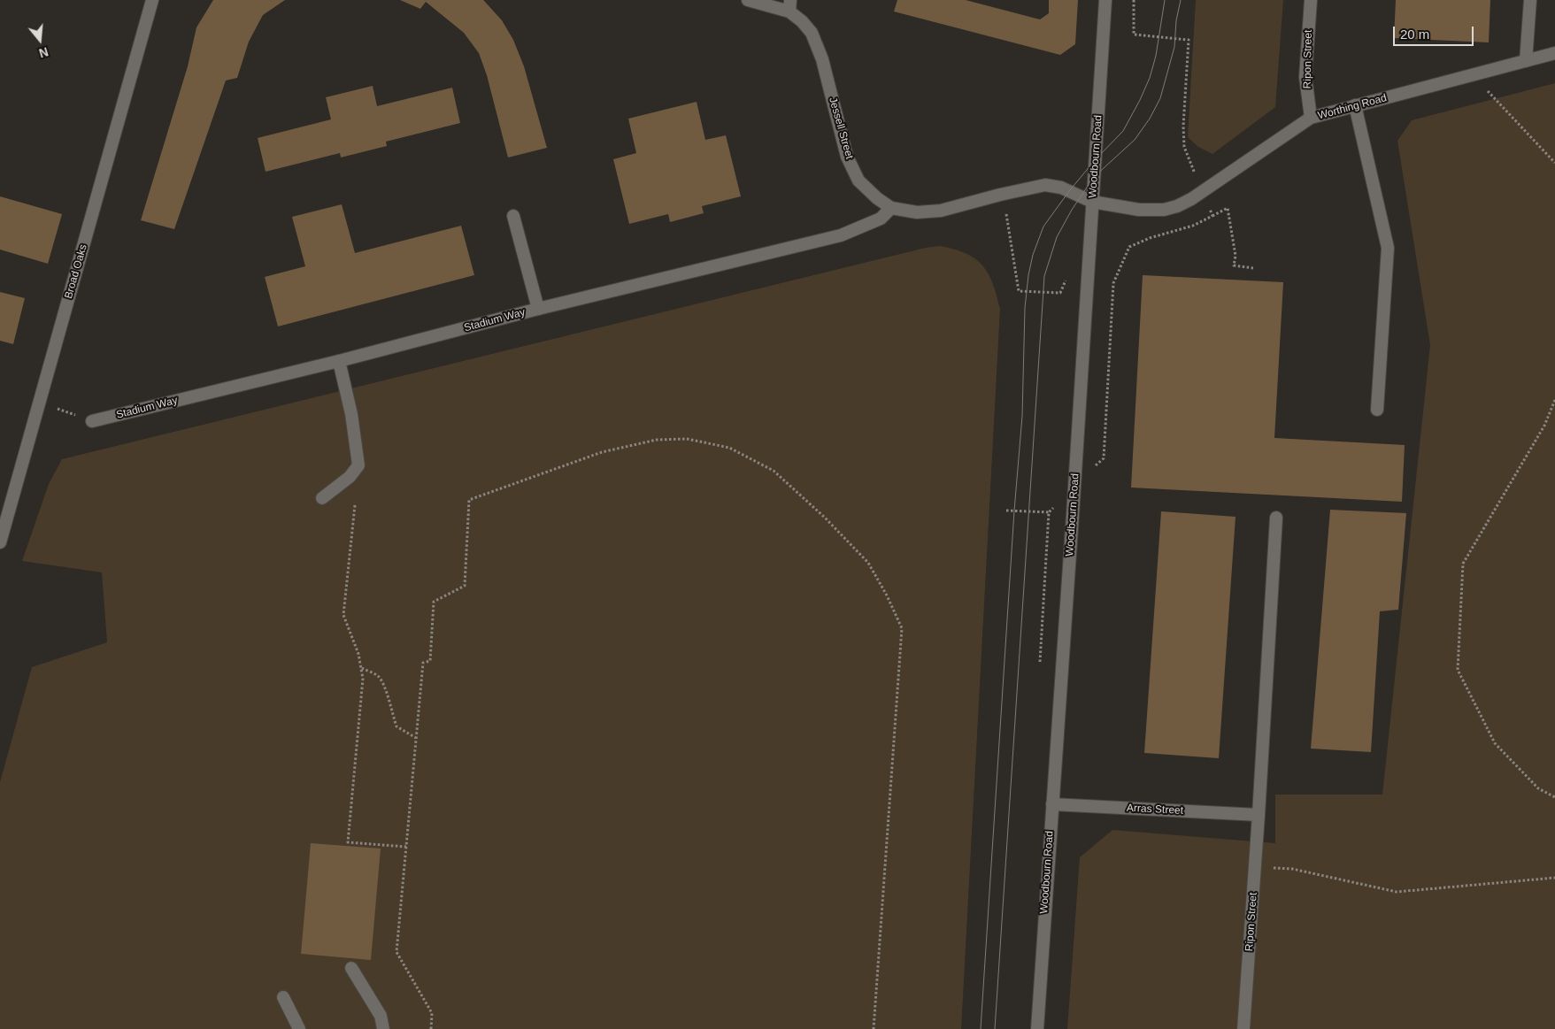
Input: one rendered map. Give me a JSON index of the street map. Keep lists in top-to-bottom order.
{
  "streets": {
    "street": [
      "Ripon Street",
      "Worthing Road",
      "Jessell Street",
      "Woodbourn Road",
      "Broad Oaks",
      "Stadium Way",
      "Arras Street"
    ]
  },
  "crossings": [
    ["Ripon Street", "Worthing Road"],
    ["Ripon Street", "Arras Street"],
    ["Worthing Road", "Jessell Street"],
    ["Worthing Road", "Woodbourn Road"],
    ["Jessell Street", "Woodbourn Road"],
    ["Jessell Street", "Stadium Way"],
    ["Woodbourn Road", "Arras Street"]
  ],
  "scale_bar": "20 m",
  "north": "bottom"
}
